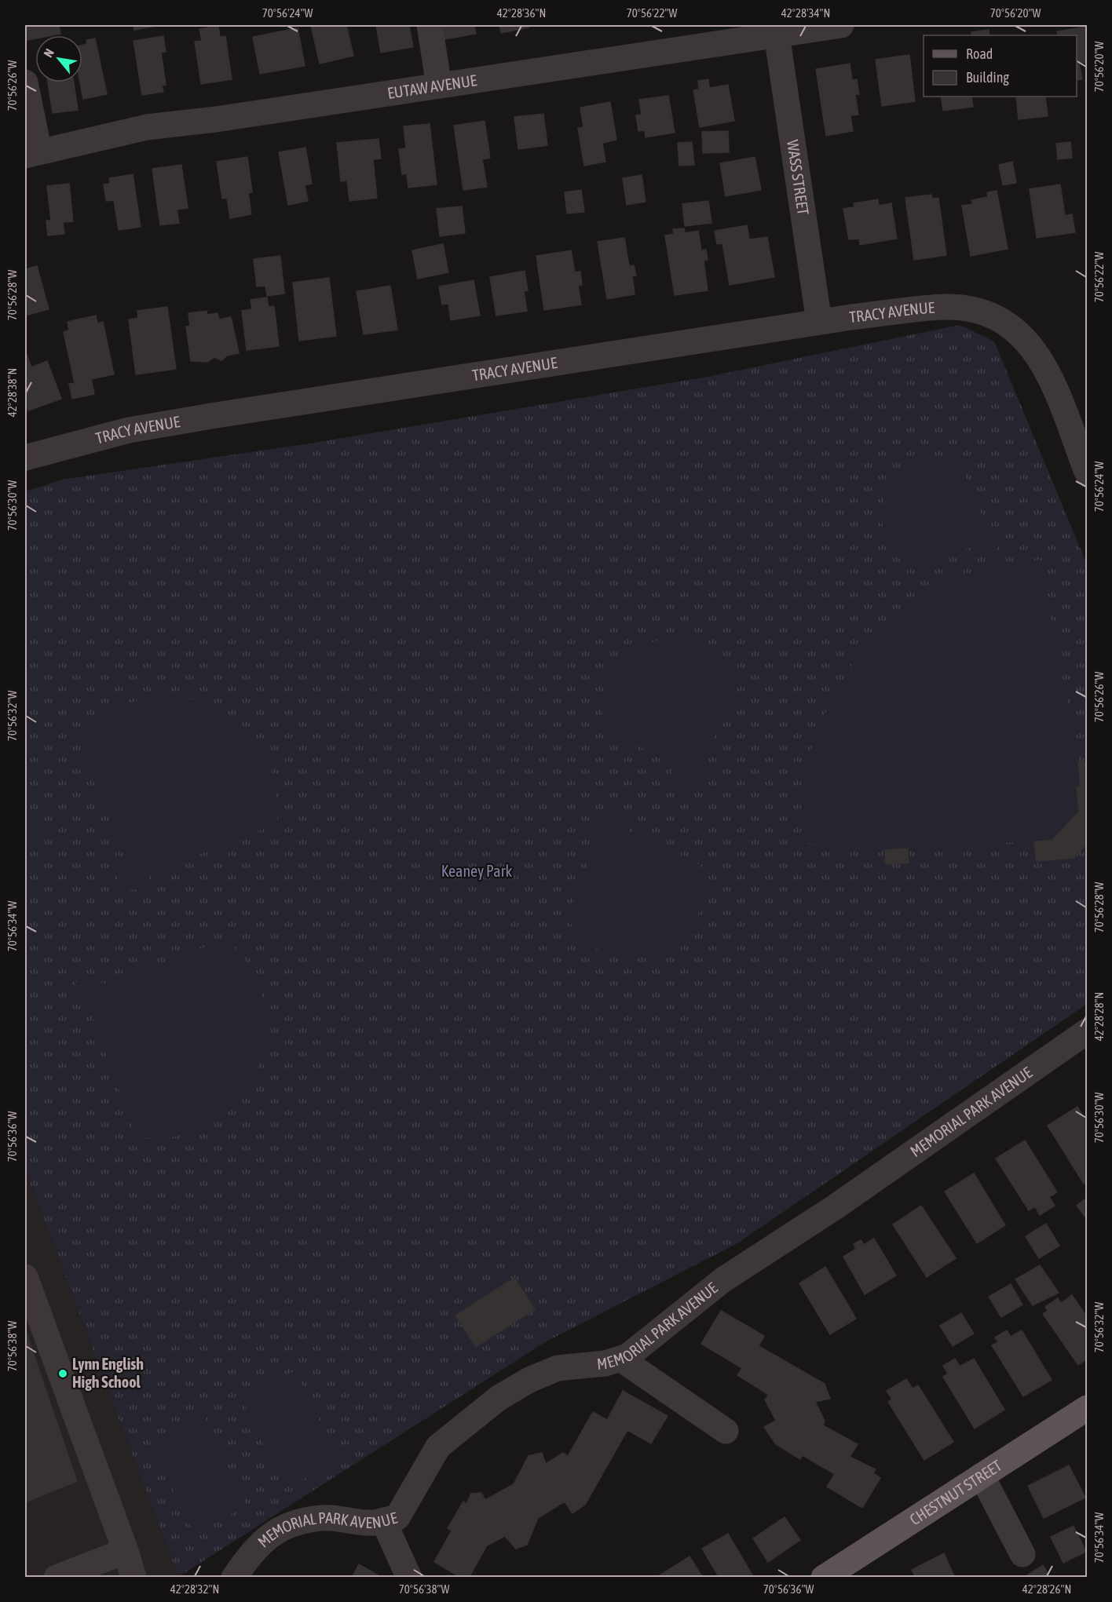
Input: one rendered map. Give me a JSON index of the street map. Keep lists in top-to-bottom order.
{
  "streets": {
    "main road": ["CHESTNUT STREET"],
    "street": [
      "EUTAW AVENUE",
      "WASS STREET",
      "TRACY AVENUE",
      "MEMORIAL PARK AVENUE"
    ]
  },
  "crossings": [
    ["EUTAW AVENUE", "WASS STREET"],
    ["WASS STREET", "TRACY AVENUE"]
  ],
  "parks": ["Keaney Park"],
  "places": ["Lynn English High School"],
  "legend": ["Road", "Building"],
  "north": "top left",
  "coordinates": [
    "70°56'24\"W",
    "42°28'36\"N",
    "70°56'22\"W",
    "42°28'34\"N",
    "70°56'20\"W",
    "70°56'26\"W",
    "70°56'28\"W",
    "42°28'38\"N",
    "70°56'30\"W",
    "70°56'32\"W",
    "70°56'34\"W",
    "42°28'28\"N",
    "70°56'36\"W",
    "70°56'38\"W",
    "42°28'32\"N",
    "42°28'26\"N"
  ]
}
